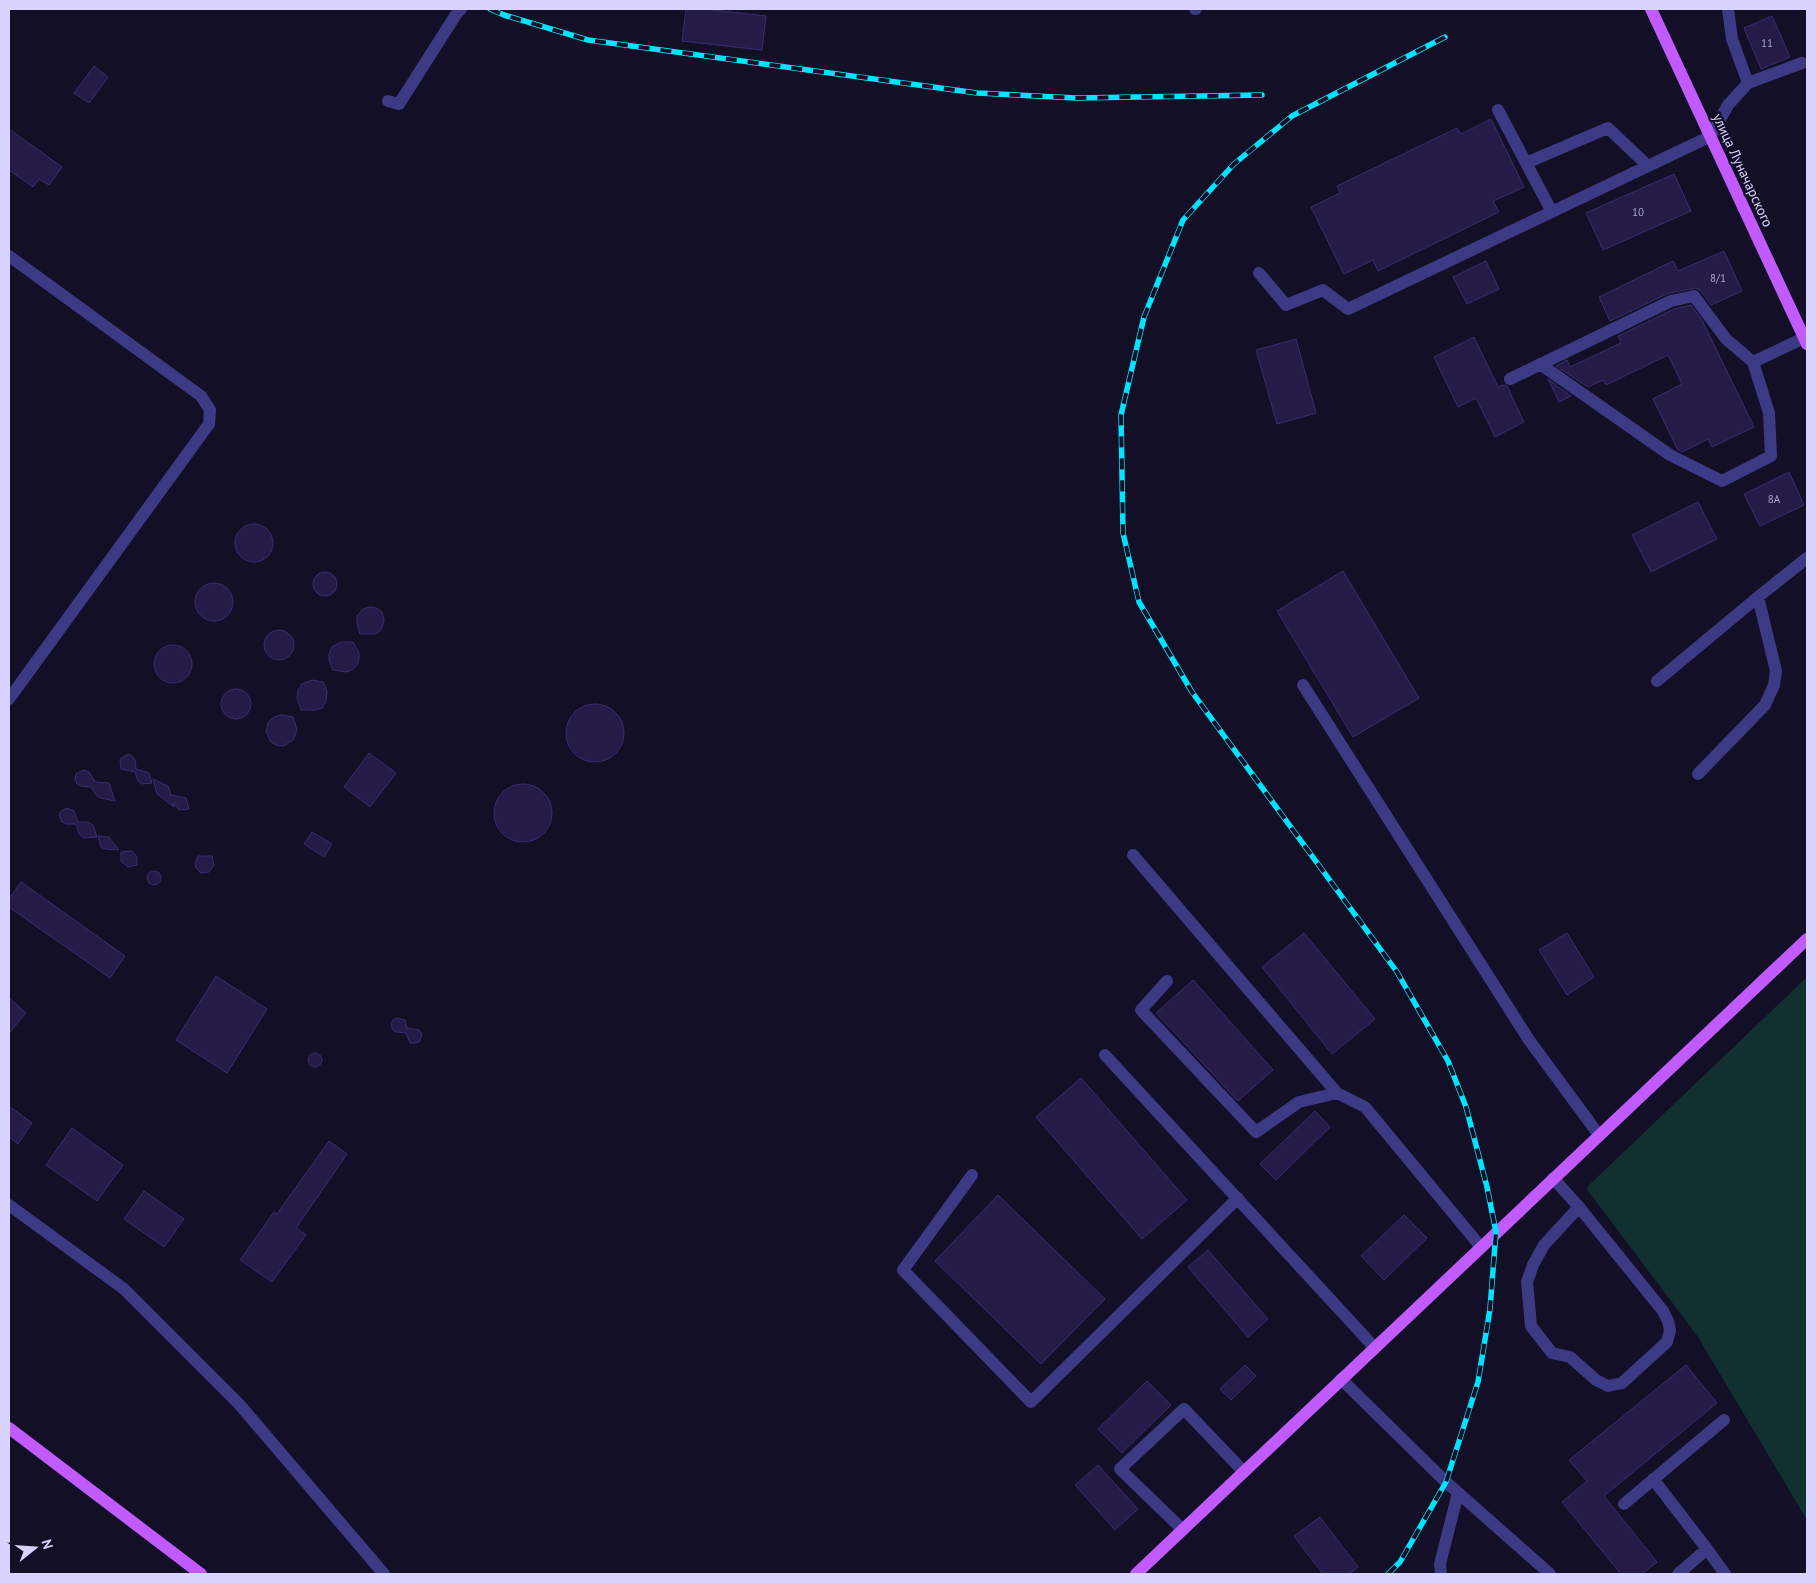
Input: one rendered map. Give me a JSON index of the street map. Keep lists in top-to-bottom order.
{
  "streets": {
    "main road": ["улица Луначарского"]
  },
  "house_numbers": [
    "11",
    "10",
    "8/1",
    "8А"
  ],
  "north": "right"
}
